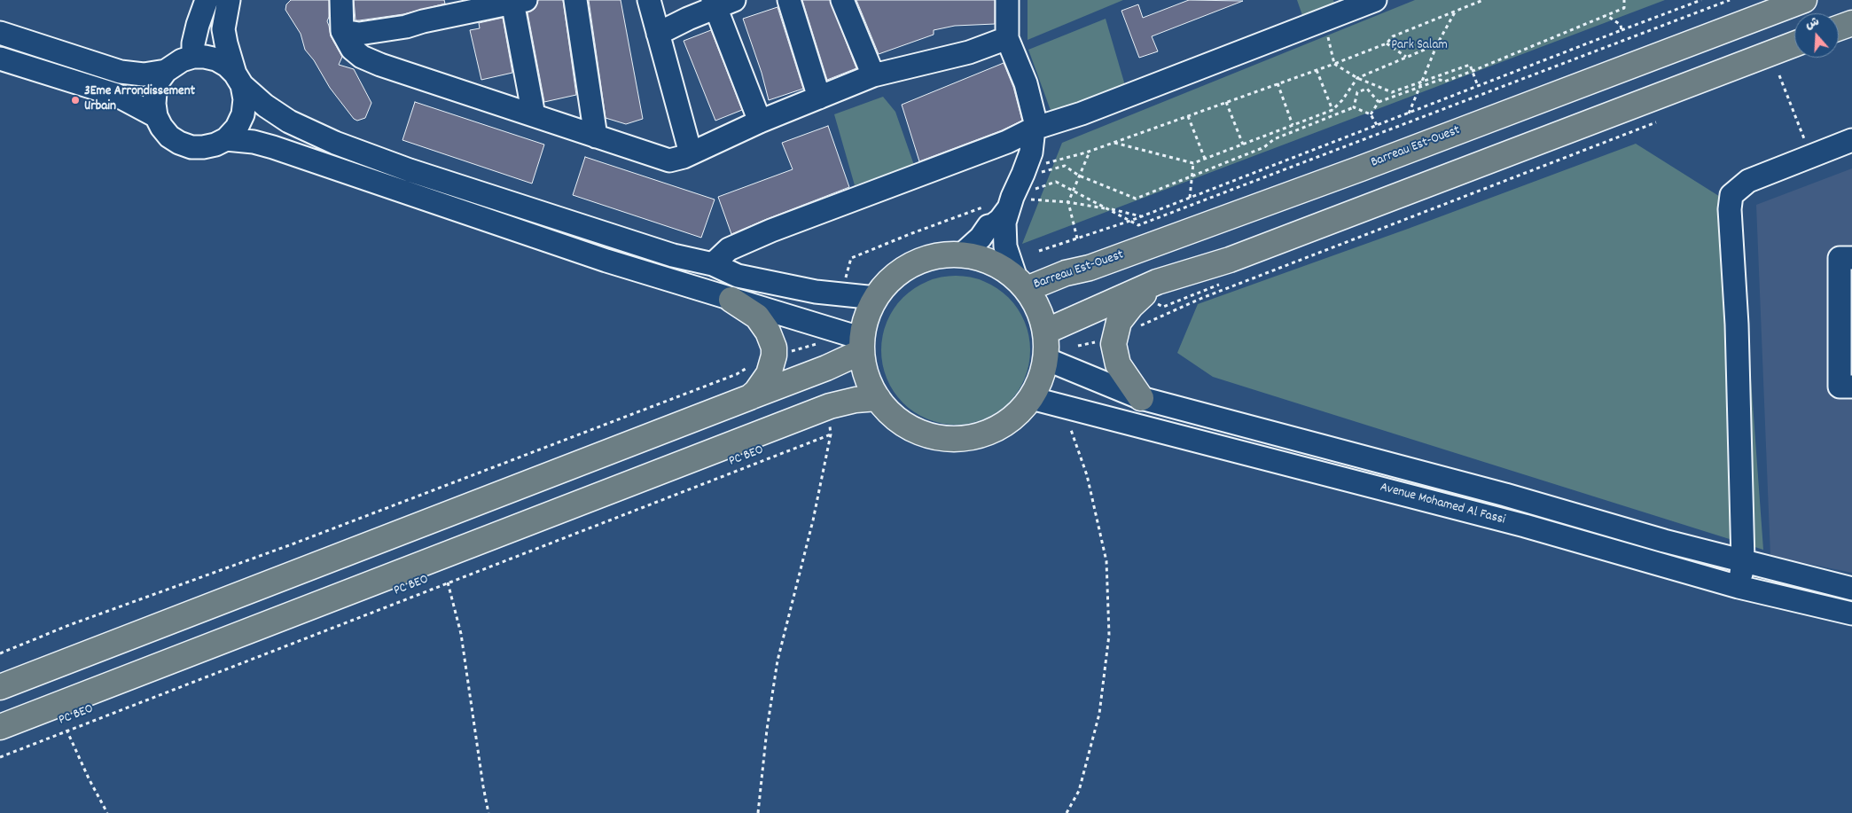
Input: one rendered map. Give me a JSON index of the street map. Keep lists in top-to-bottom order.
{
  "streets": {
    "main road": ["Barreau Est-Ouest"],
    "street": ["Avenue Mohamed Al Fassi"],
    "path": ["PC BEO"]
  },
  "parks": ["Park Salam"],
  "places": ["3Eme Arrondissement Urbain"],
  "north": "top"
}
